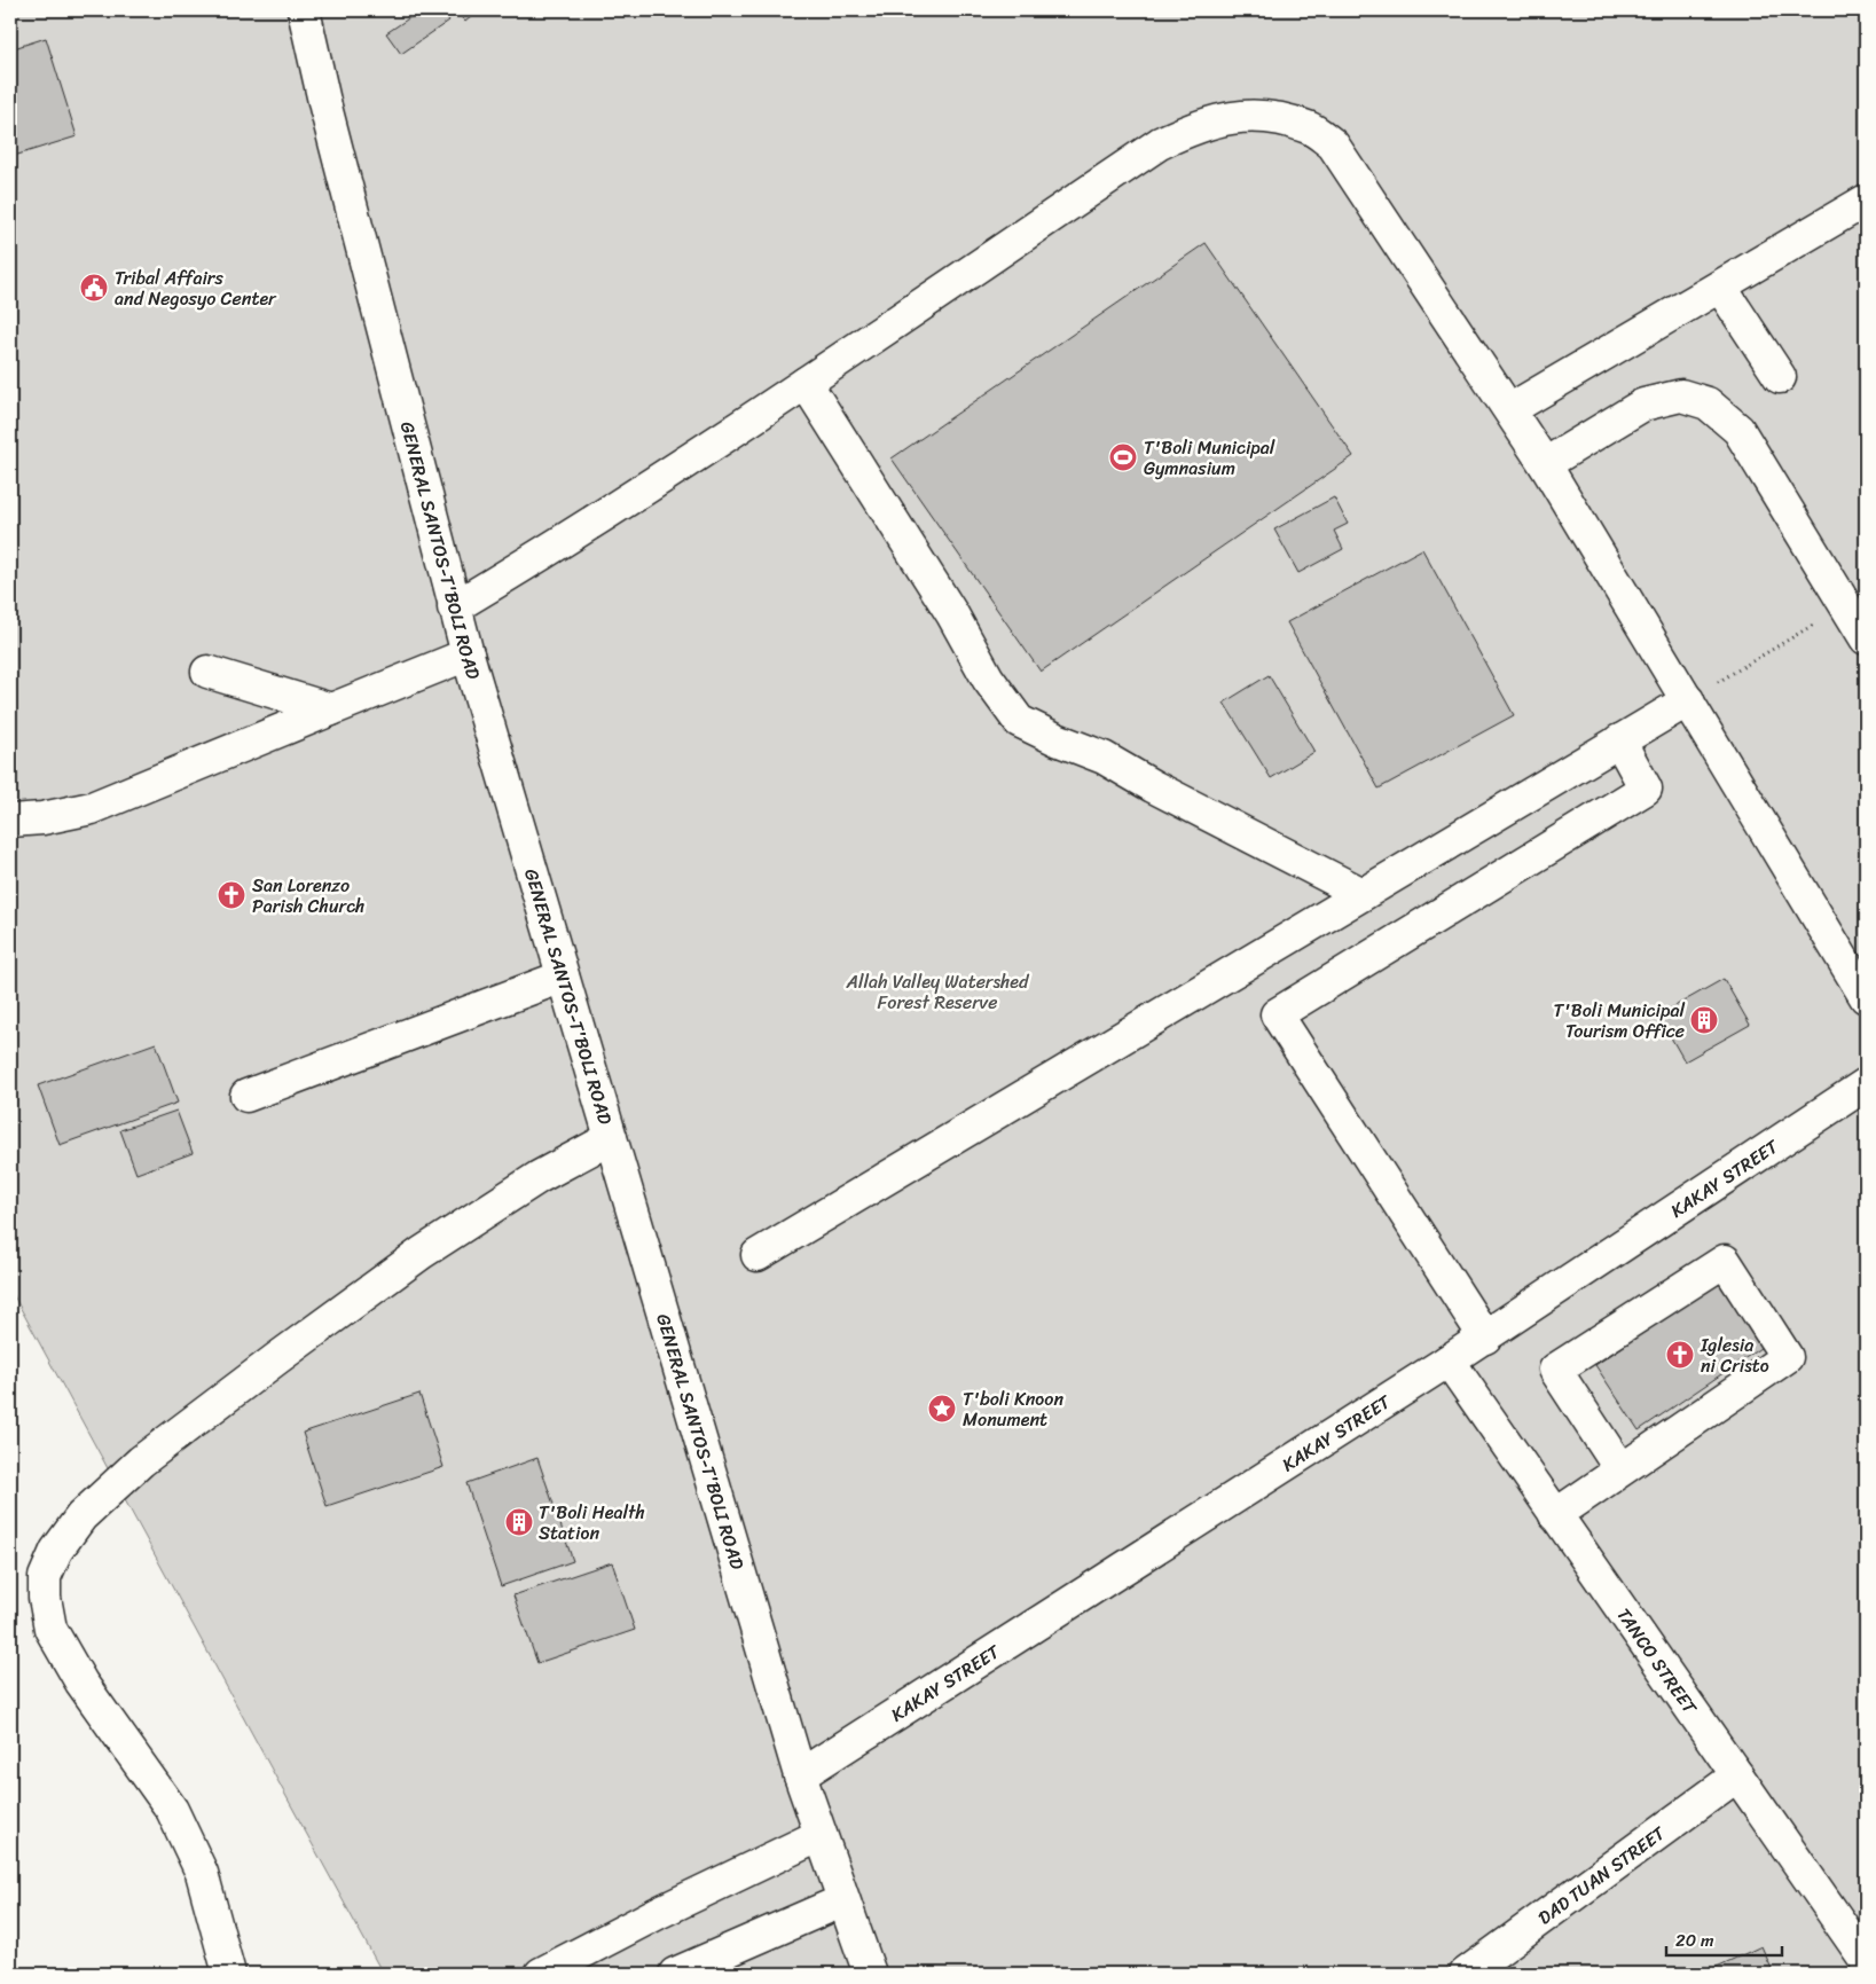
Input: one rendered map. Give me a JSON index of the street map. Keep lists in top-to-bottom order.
{
  "streets": {
    "street": [
      "GENERAL SANTOS-T'BOLI ROAD",
      "KAKAY STREET",
      "TANCO STREET",
      "DAD TUAN STREET"
    ]
  },
  "crossings": [
    ["GENERAL SANTOS-T'BOLI ROAD", "KAKAY STREET"],
    ["KAKAY STREET", "TANCO STREET"],
    ["TANCO STREET", "DAD TUAN STREET"]
  ],
  "parks": ["Allah Valley Watershed Forest Reserve"],
  "places": {
    "public building": ["Tribal Affairs and Negosyo Center"],
    "sports": ["T'Boli Municipal Gymnasium"],
    "church": ["San Lorenzo Parish Church", "Iglesia ni Cristo"],
    "building": ["T'Boli Municipal Tourism Office", "T'Boli Health Station"],
    "place": ["T'boli Knoon Monument"]
  },
  "scale_bar": "20 m"
}
